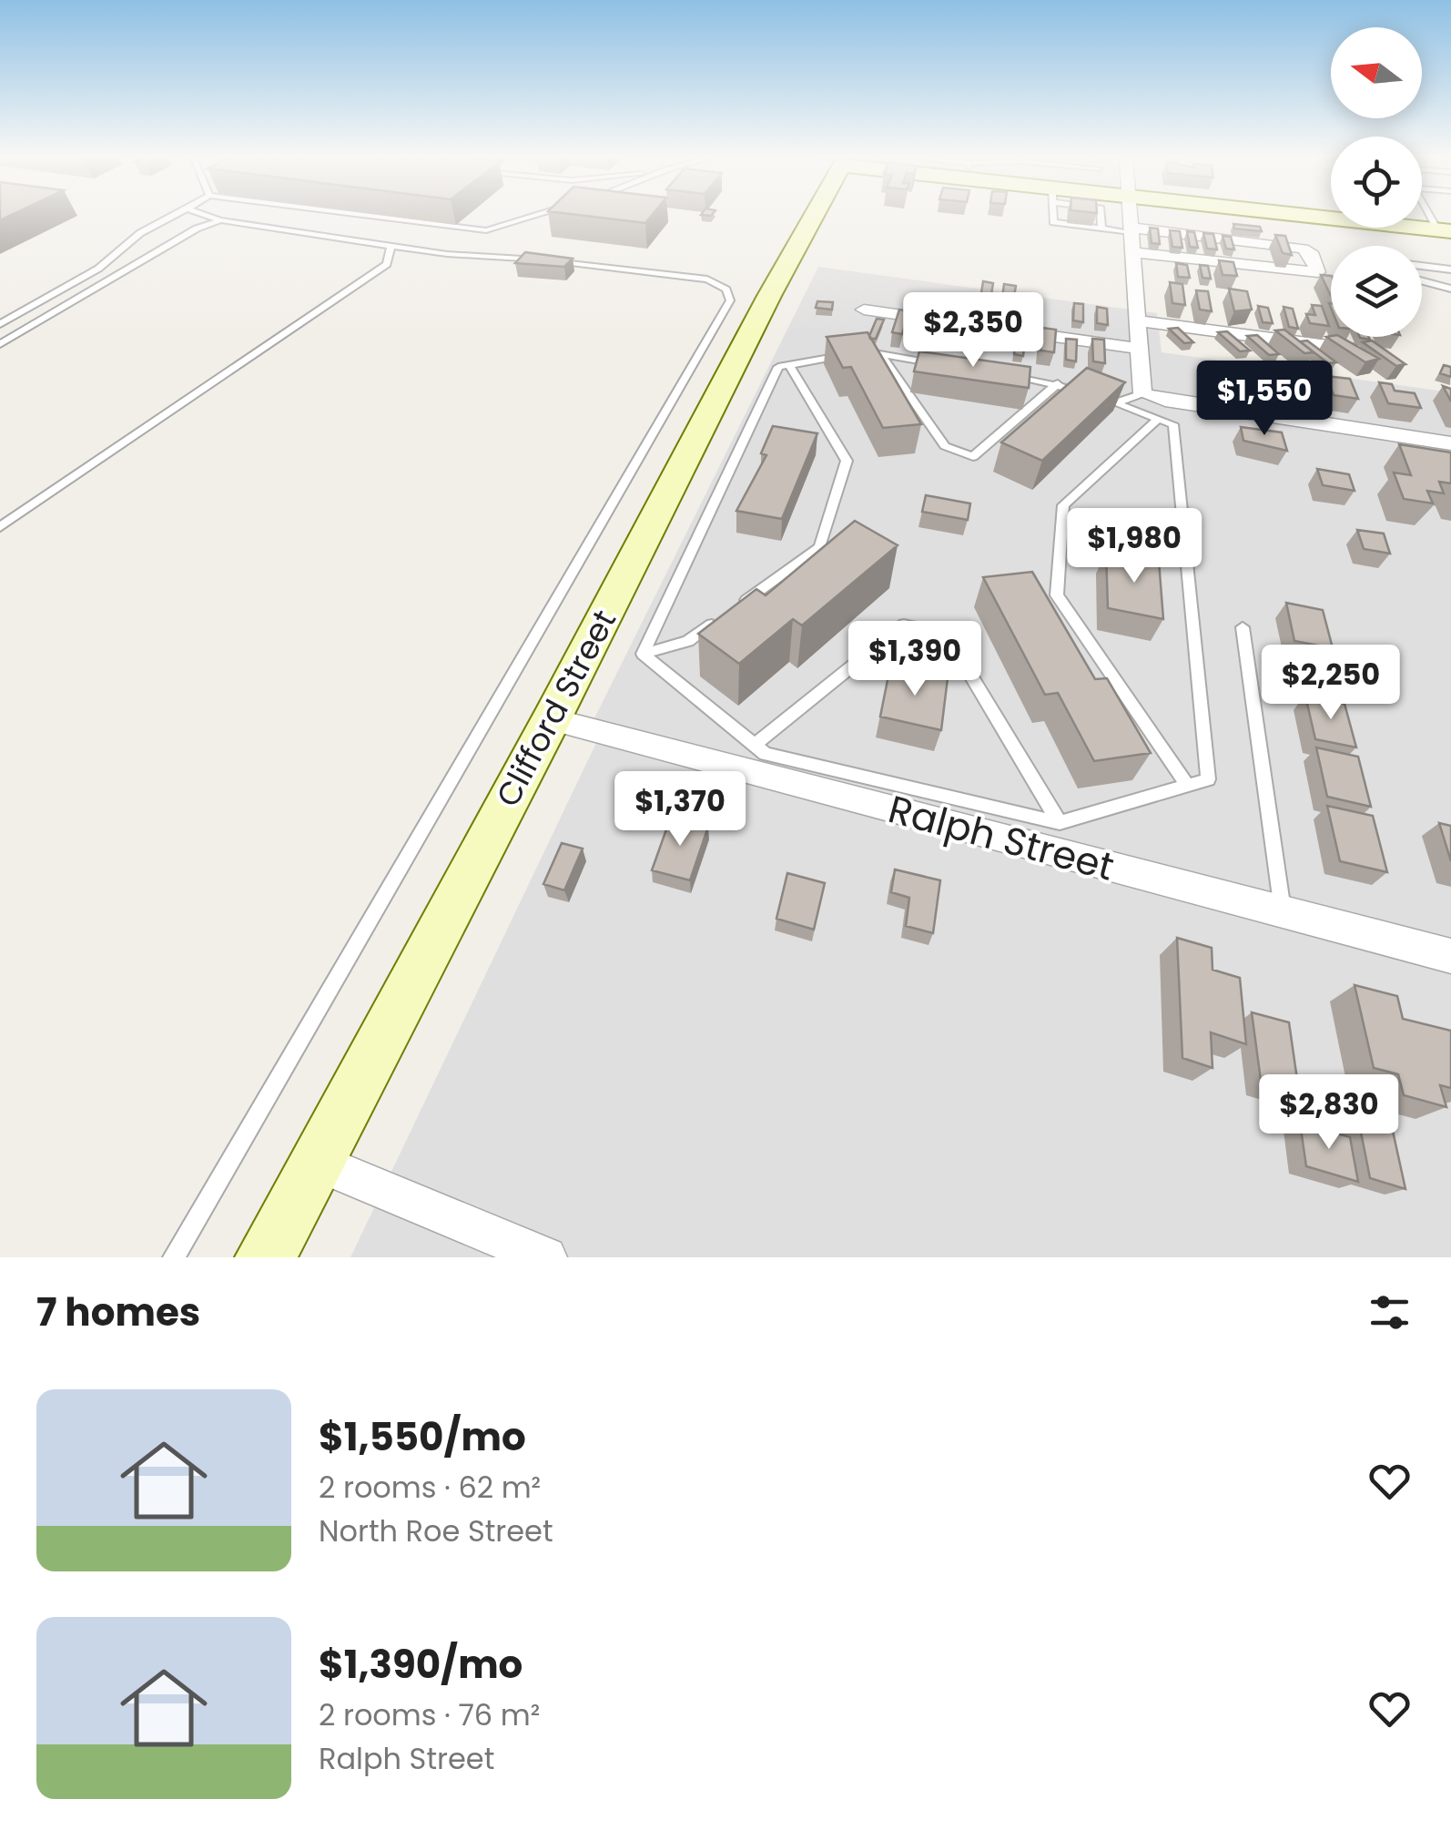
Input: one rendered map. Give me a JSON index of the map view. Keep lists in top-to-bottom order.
{
  "streets": {
    "main road": ["Clifford Street"],
    "street": ["Ralph Street"]
  },
  "crossings": [
    ["Clifford Street", "Ralph Street"]
  ],
  "north": "left",
  "page": {
    "price": [
      "$2,350",
      "$1,550",
      "$1,980",
      "$1,390",
      "$2,250",
      "$1,370",
      "$2,830"
    ],
    "heading": "7 homes",
    "list": [
      {
        "name": "$1,550/mo",
        "note": "2 rooms · 62 m² · North Roe Street"
      },
      {
        "name": "$1,390/mo",
        "note": "2 rooms · 76 m² · Ralph Street"
      }
    ]
  }
}
